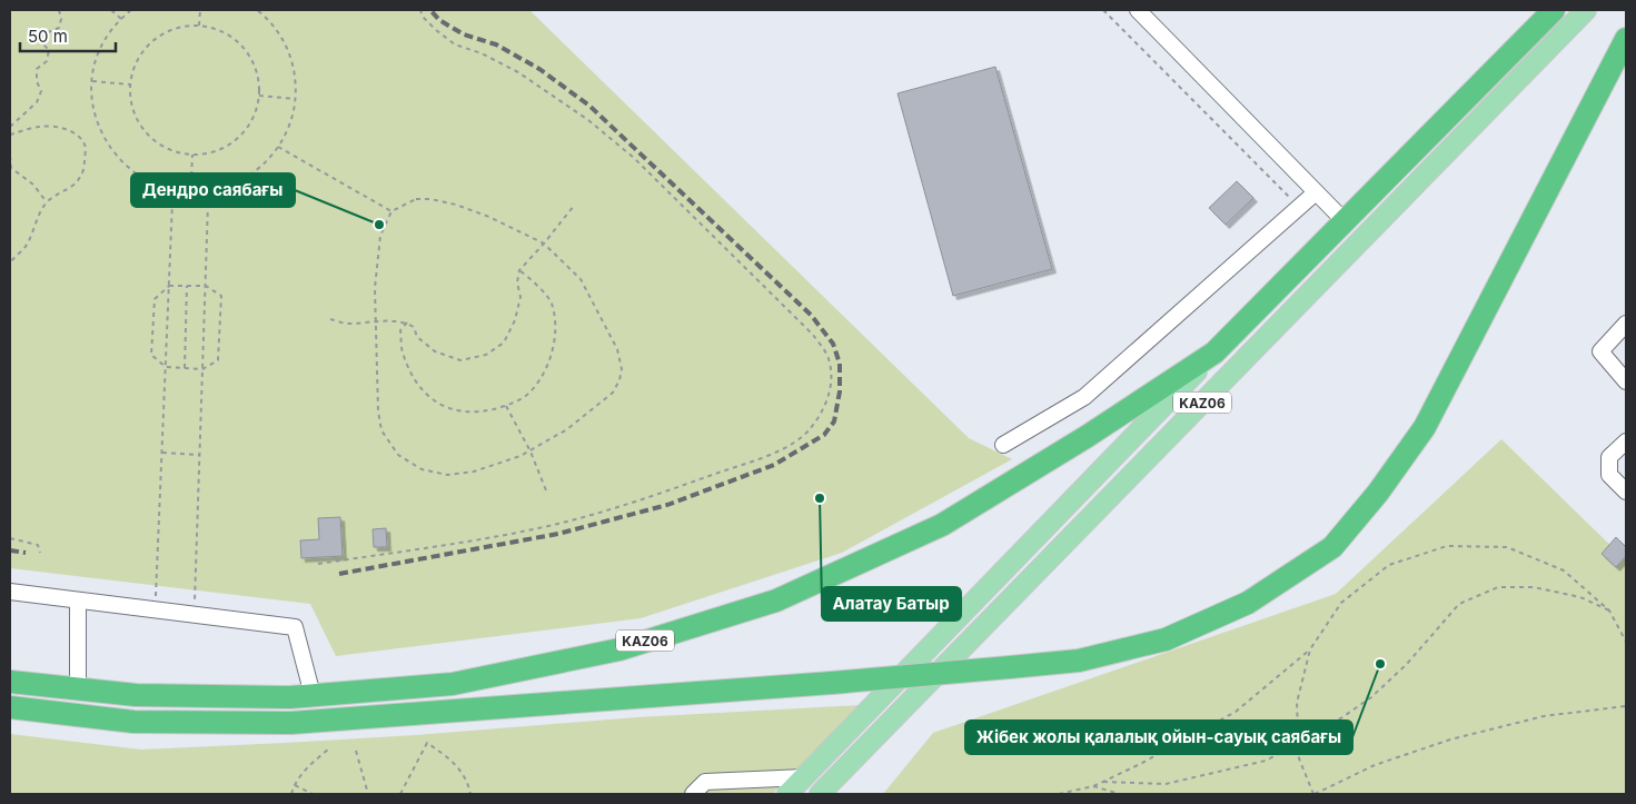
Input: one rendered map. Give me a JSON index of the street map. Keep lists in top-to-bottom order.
{
  "streets": {
    "highway": ["KАZ06"]
  },
  "places": ["Дендро саябағы", "Алатау Батыр", "Жібек жолы қалалық ойын-сауық саябағы"],
  "scale_bar": "50 m"
}
